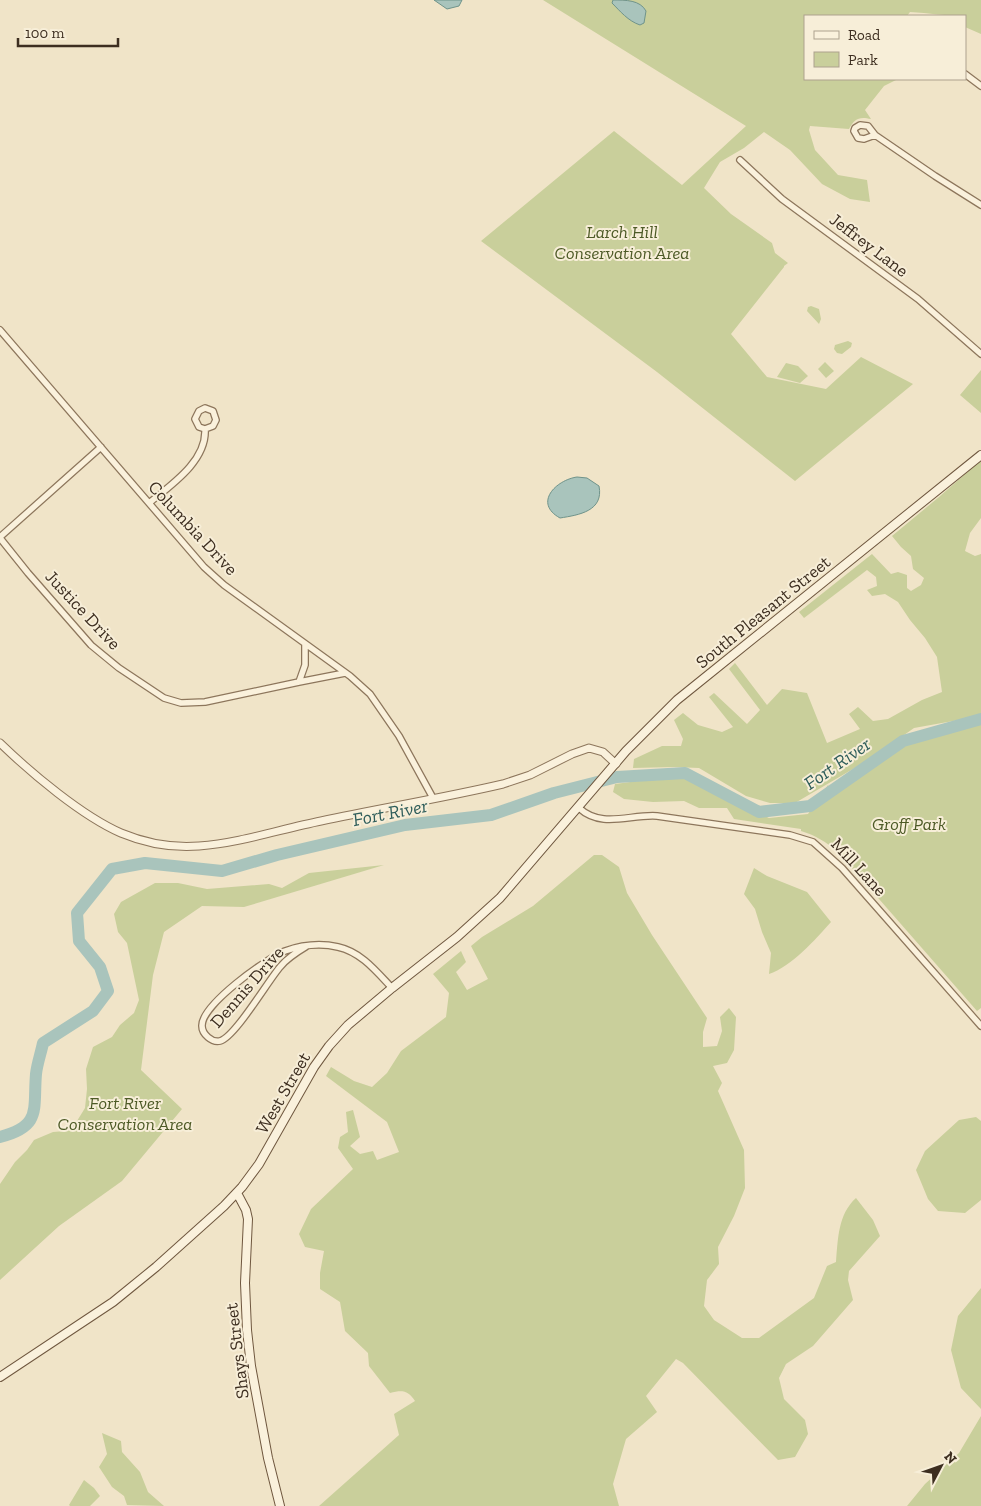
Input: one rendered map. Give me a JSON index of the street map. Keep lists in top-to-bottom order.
{
  "streets": {
    "main road": ["South Pleasant Street", "West Street", "Shays Street"],
    "street": [
      "Jeffrey Lane",
      "Columbia Drive",
      "Justice Drive",
      "Mill Lane",
      "Dennis Drive"
    ]
  },
  "crossings": [
    ["Columbia Drive", "Justice Drive"],
    ["South Pleasant Street", "Mill Lane"],
    ["South Pleasant Street", "West Street"],
    ["Mill Lane", "West Street"],
    ["Dennis Drive", "West Street"],
    ["West Street", "Shays Street"]
  ],
  "water": ["Fort River"],
  "parks": ["Larch Hill Conservation Area", "Groff Park", "Fort River Conservation Area"],
  "legend": ["Road", "Park"],
  "scale_bar": "100 m",
  "north": "top right"
}
